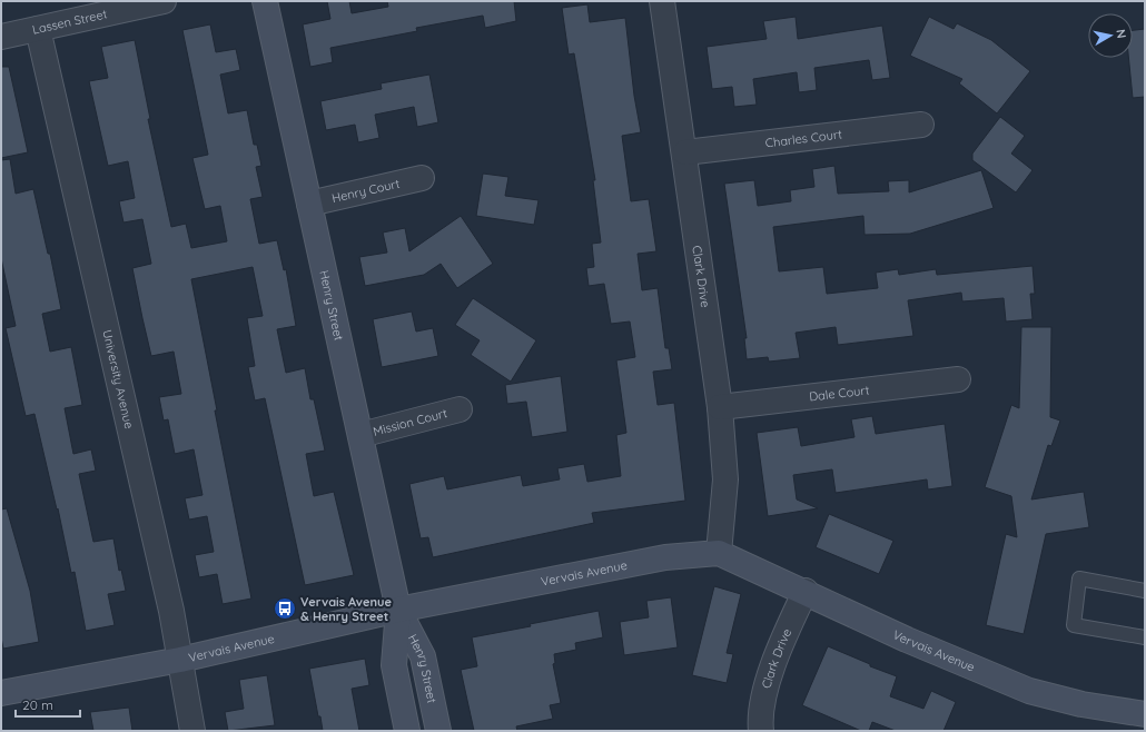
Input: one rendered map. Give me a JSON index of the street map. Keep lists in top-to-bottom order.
{
  "streets": {
    "street": [
      "Lassen Street",
      "Charles Court",
      "Henry Court",
      "Clark Drive",
      "Henry Street",
      "University Avenue",
      "Dale Court",
      "Mission Court",
      "Vervais Avenue"
    ]
  },
  "crossings": [
    ["Lassen Street", "University Avenue"],
    ["Charles Court", "Clark Drive"],
    ["Henry Court", "Henry Street"],
    ["Clark Drive", "Dale Court"],
    ["Clark Drive", "Vervais Avenue"],
    ["Henry Street", "Mission Court"],
    ["Henry Street", "Vervais Avenue"],
    ["University Avenue", "Vervais Avenue"]
  ],
  "places": {
    "bus stop": ["Vervais Avenue & Henry Street"]
  },
  "scale_bar": "20 m",
  "north": "right"
}
